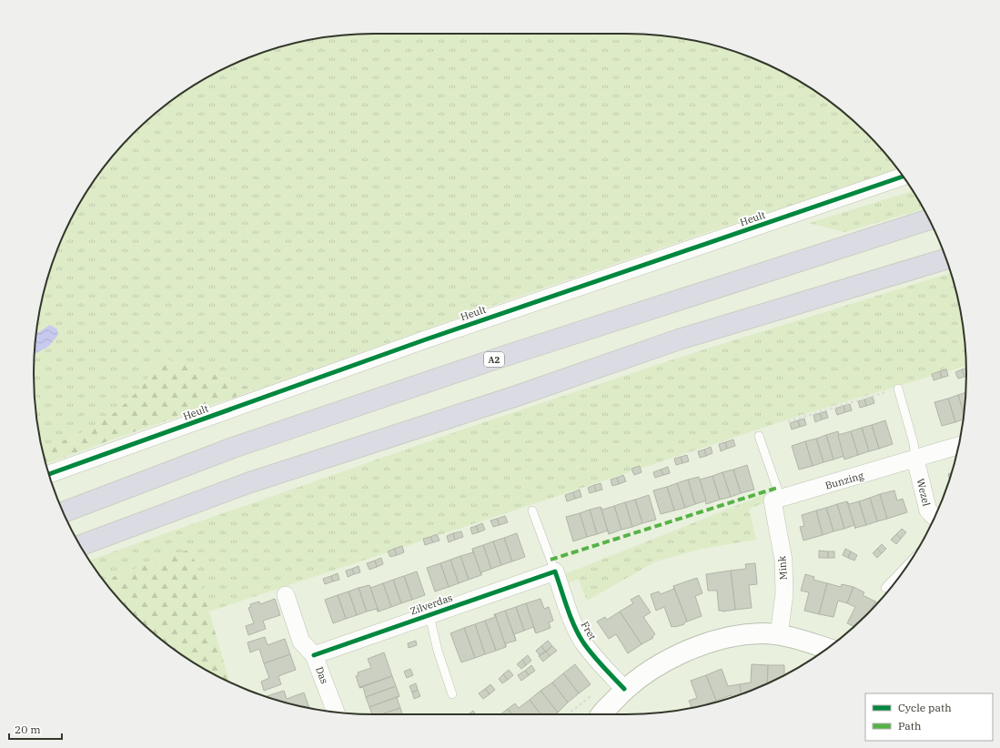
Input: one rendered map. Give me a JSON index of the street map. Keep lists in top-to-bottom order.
{
  "streets": {
    "highway": ["A2"],
    "street": [
      "Heult",
      "Bunzing",
      "Wezel",
      "Mink",
      "Zilverdas",
      "Fret",
      "Das"
    ]
  },
  "crossings": [
    ["Bunzing", "Wezel"],
    ["Bunzing", "Mink"],
    ["Zilverdas", "Fret"],
    ["Zilverdas", "Das"]
  ],
  "legend": ["Cycle path", "Path"],
  "scale_bar": "20 m"
}
